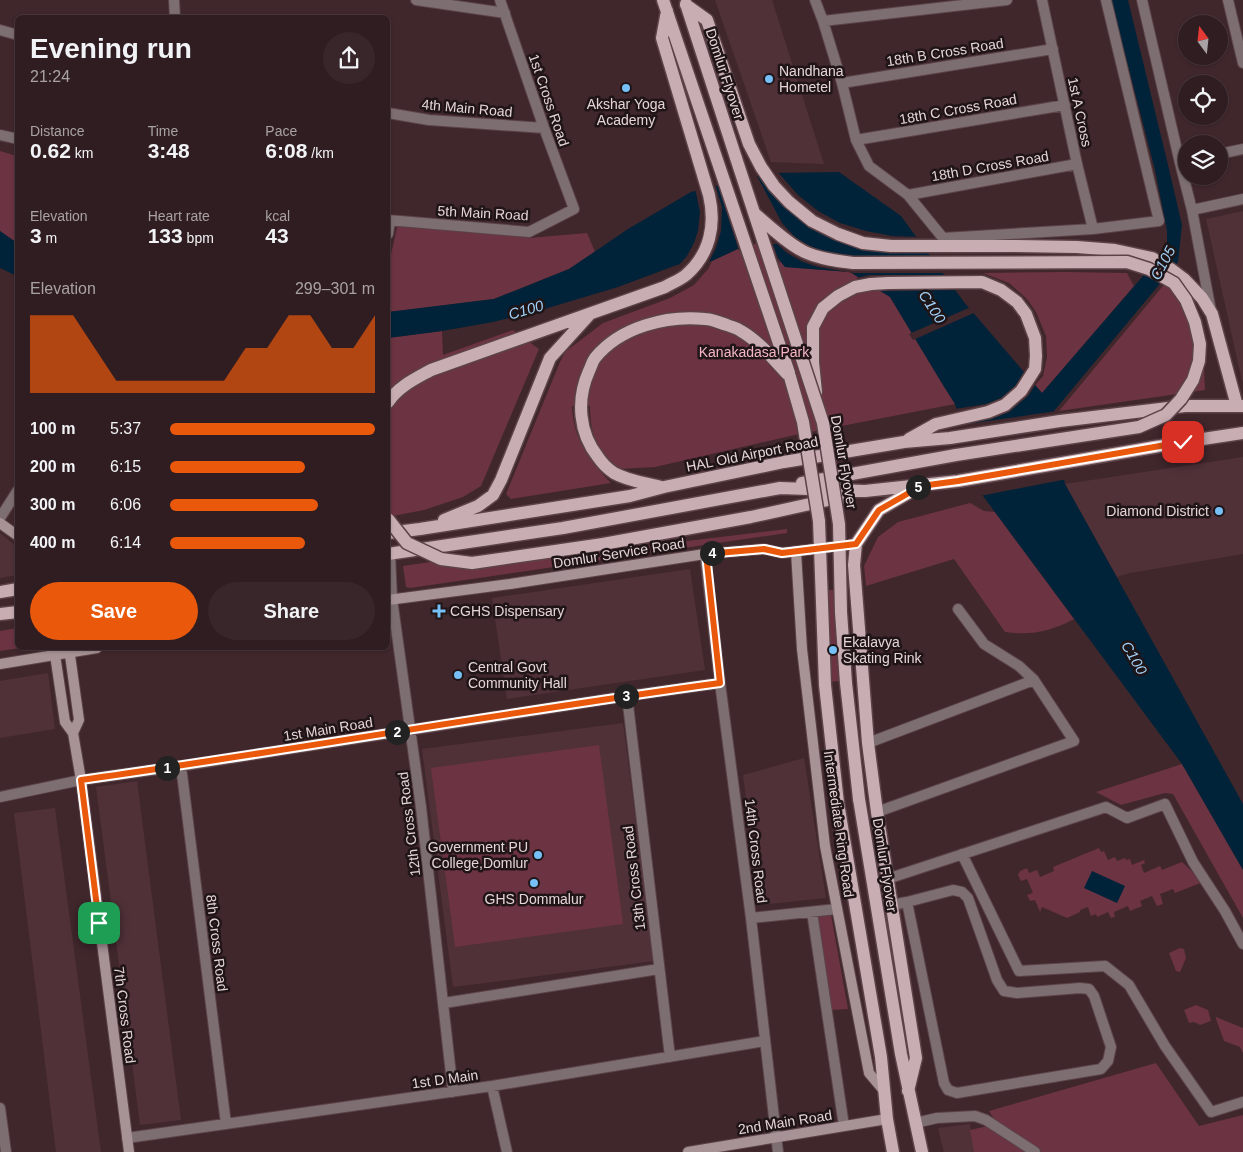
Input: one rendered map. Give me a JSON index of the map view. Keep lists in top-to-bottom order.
{
  "streets": {
    "main road": ["Domlur Flyover", "HAL Old Airport Road"],
    "street": [
      "18th B Cross Road",
      "1st Cross Road",
      "4th Main Road",
      "18th C Cross Road",
      "1st A Cross",
      "18th D Cross Road",
      "5th Main Road",
      "Domlur Service Road",
      "1st Main Road",
      "12th Cross Road",
      "Intermediate Ring Road",
      "14th Cross Road",
      "13th Cross Road",
      "8th Cross Road",
      "7th Cross Road",
      "1st D Main",
      "2nd Main Road"
    ]
  },
  "crossings": [
    ["18th B Cross Road", "1st A Cross"],
    ["1st Cross Road", "4th Main Road"],
    ["1st Cross Road", "5th Main Road"],
    ["18th C Cross Road", "1st A Cross"],
    ["1st A Cross", "18th D Cross Road"],
    ["Domlur Service Road", "12th Cross Road"],
    ["Domlur Service Road", "Intermediate Ring Road"],
    ["Domlur Service Road", "14th Cross Road"],
    ["1st Main Road", "12th Cross Road"],
    ["1st Main Road", "14th Cross Road"],
    ["1st Main Road", "13th Cross Road"],
    ["1st Main Road", "8th Cross Road"],
    ["1st Main Road", "7th Cross Road"],
    ["12th Cross Road", "1st D Main"],
    ["14th Cross Road", "1st D Main"],
    ["14th Cross Road", "2nd Main Road"],
    ["13th Cross Road", "1st D Main"],
    ["8th Cross Road", "1st D Main"],
    ["7th Cross Road", "1st D Main"]
  ],
  "water": ["C105", "C100"],
  "parks": ["Kanakadasa Park"],
  "places": {
    "other": [
      "Nandhana Hometel",
      "Akshar Yoga Academy",
      "Diamond District",
      "Ekalavya Skating Rink",
      "Central Govt Community Hall",
      "Government PU College,Domlur",
      "GHS Dommalur"
    ],
    "health": ["CGHS Dispensary"]
  },
  "north": "top",
  "page": {
    "heading": ["Evening run", "21:24"],
    "stats": [
      ["Distance", "0.62 km"],
      ["Time", "3:48"],
      ["Pace", "6:08 /km"],
      ["Elevation", "3 m"],
      ["Heart rate", "133 bpm"],
      ["kcal", "43"]
    ],
    "chart": ["Elevation", "299–301 m"],
    "list": [
      {
        "name": "100 m",
        "note": "5:37"
      },
      {
        "name": "200 m",
        "note": "6:15"
      },
      {
        "name": "300 m",
        "note": "6:06"
      },
      {
        "name": "400 m",
        "note": "6:14"
      }
    ],
    "pins": [
      "5",
      "4",
      "3",
      "2",
      "1"
    ],
    "buttons": ["Save", "Share"]
  }
}
